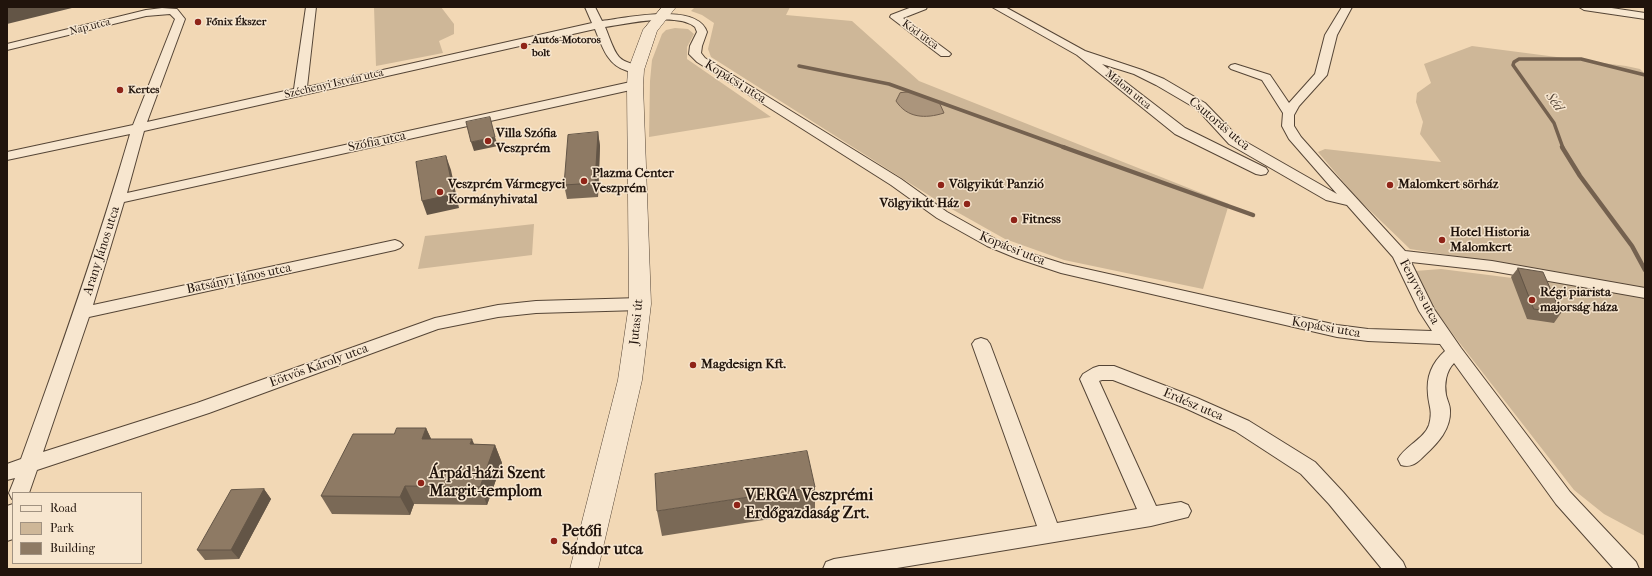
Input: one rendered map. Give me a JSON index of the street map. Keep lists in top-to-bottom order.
{
  "streets": {
    "street": [
      "Nap utca",
      "Köd utca",
      "Kopácsi utca",
      "Széchenyi István utca",
      "Malom utca",
      "Csutorás utca",
      "Szófia utca",
      "Arany János utca",
      "Batsányi János utca",
      "Fenyves utca",
      "Jutasi út",
      "Eötvös Károly utca",
      "Erdész utca"
    ]
  },
  "crossings": [
    ["Nap utca", "Arany János utca"],
    ["Kopácsi utca", "Széchenyi István utca"],
    ["Kopácsi utca", "Fenyves utca"],
    ["Kopácsi utca", "Jutasi út"],
    ["Széchenyi István utca", "Arany János utca"],
    ["Széchenyi István utca", "Jutasi út"],
    ["Malom utca", "Csutorás utca"],
    ["Csutorás utca", "Fenyves utca"],
    ["Szófia utca", "Arany János utca"],
    ["Szófia utca", "Jutasi út"],
    ["Arany János utca", "Batsányi János utca"],
    ["Arany János utca", "Eötvös Károly utca"],
    ["Jutasi út", "Eötvös Károly utca"]
  ],
  "water": ["Séd"],
  "places": [
    "Főnix Ékszer",
    "Autós-Motoros bolt",
    "Kertes",
    "Villa Szófia Veszprém",
    "Plazma Center Veszprém",
    "Völgyikút Panzió",
    "Malomkert sörház",
    "Veszprém Vármegyei Kormányhivatal",
    "Völgyikút Ház",
    "Fitness",
    "Hotel Historia Malomkert",
    "Régi piarista majorság háza",
    "Magdesign Kft.",
    "Árpád-házi Szent Margit-templom",
    "VERGA Veszprémi Erdőgazdaság Zrt.",
    "Petőfi Sándor utca"
  ],
  "legend": ["Road", "Park", "Building"]
}
